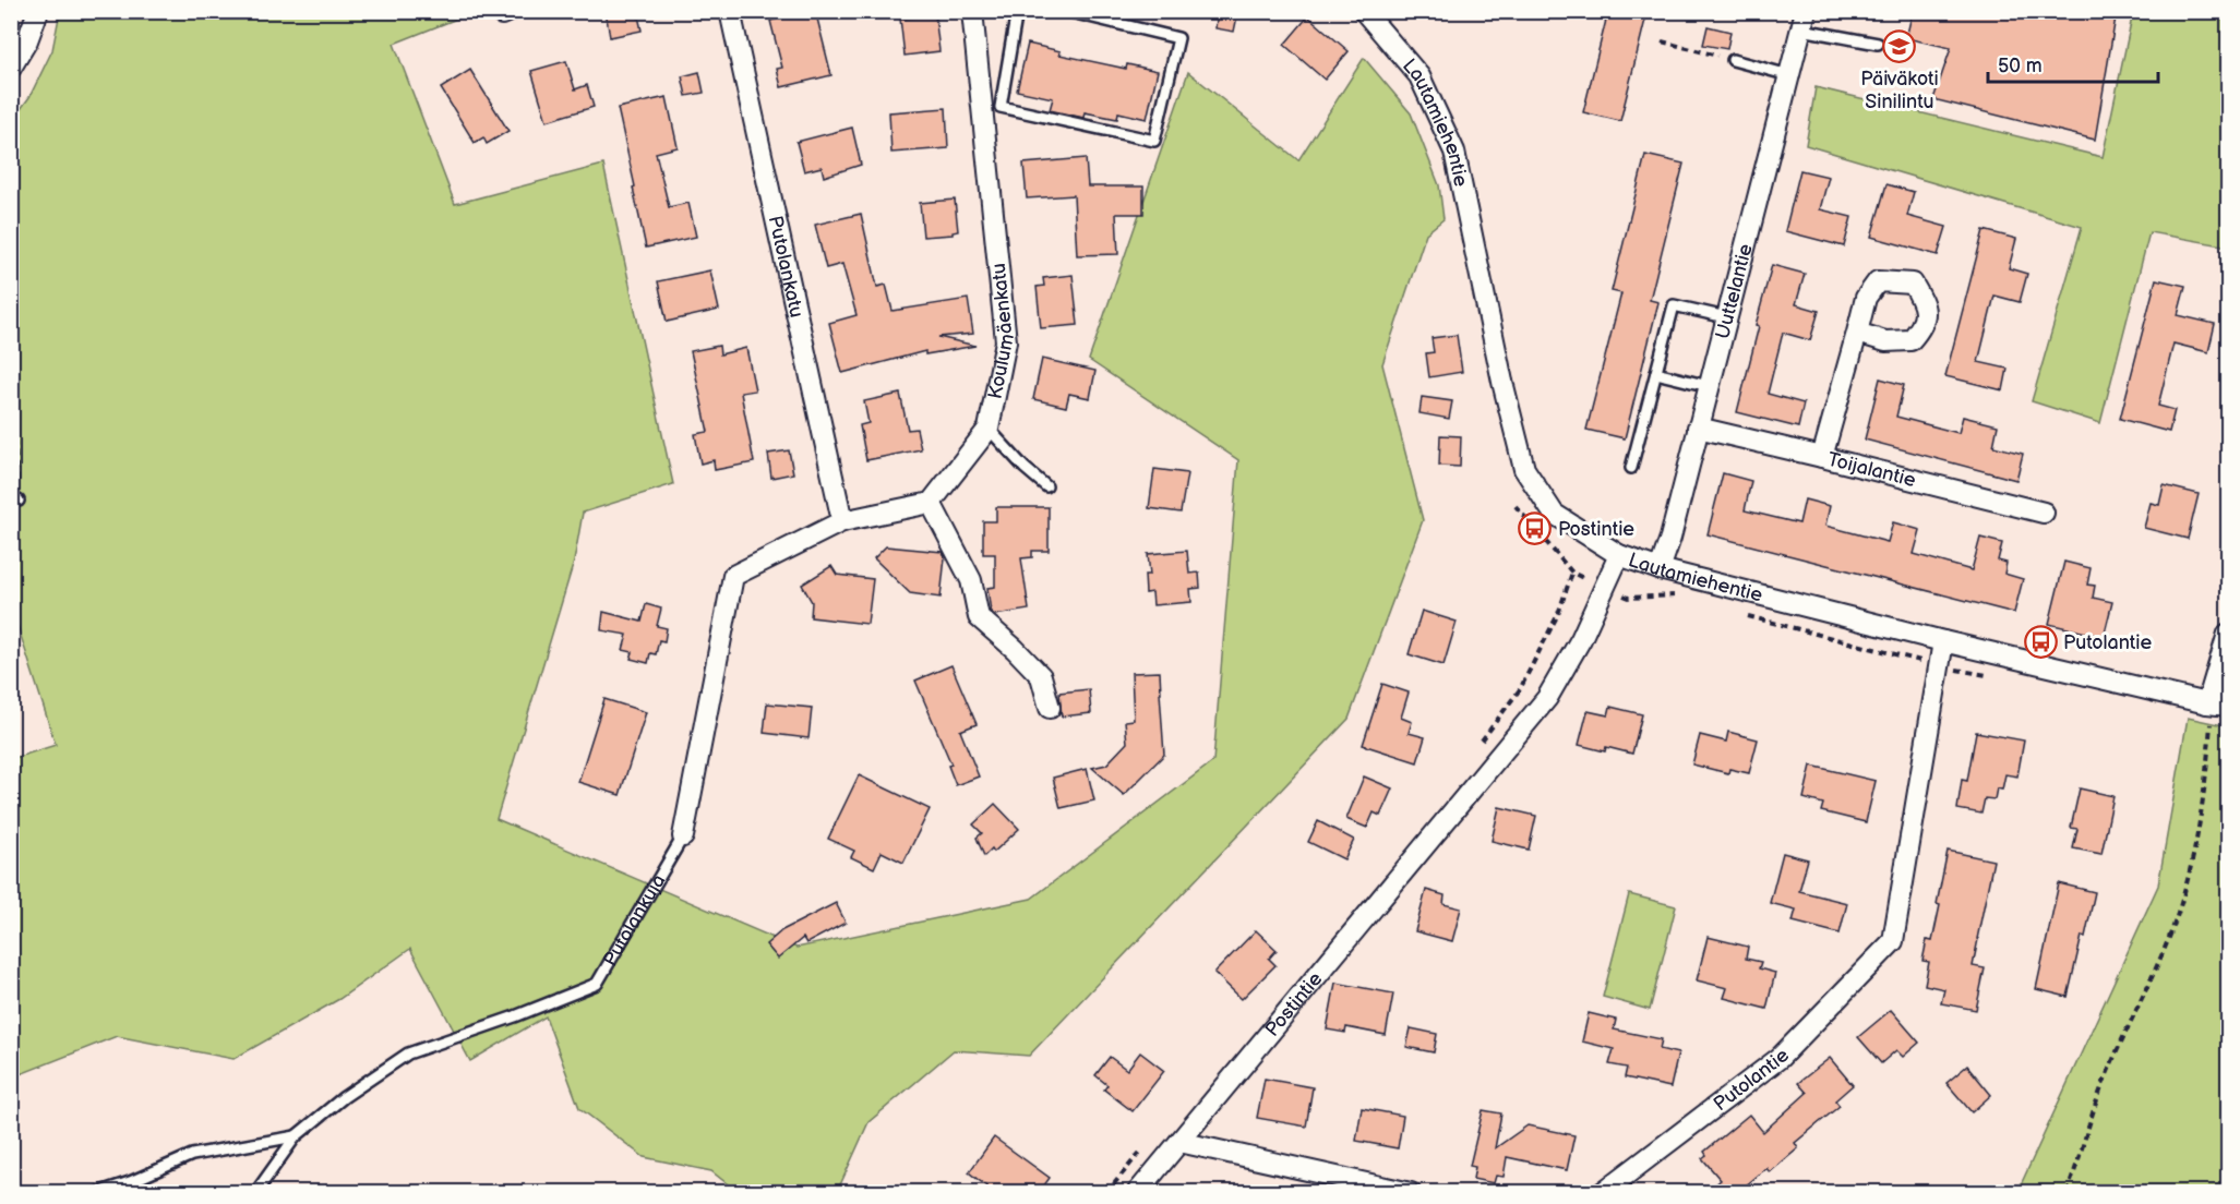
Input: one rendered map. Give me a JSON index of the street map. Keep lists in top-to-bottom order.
{
  "streets": {
    "street": [
      "Lautamiehentie",
      "Putolankatu",
      "Uuttelantie",
      "Koulumäenkatu",
      "Toijalantie",
      "Putolankuja",
      "Postintie",
      "Putolantie"
    ]
  },
  "crossings": [
    ["Lautamiehentie", "Uuttelantie"],
    ["Lautamiehentie", "Postintie"],
    ["Lautamiehentie", "Putolantie"],
    ["Putolankatu", "Putolankuja"],
    ["Uuttelantie", "Toijalantie"]
  ],
  "places": {
    "school or university": ["Päiväkoti Sinilintu"],
    "bus stop": ["Postintie", "Putolantie"]
  },
  "scale_bar": "50 m"
}
